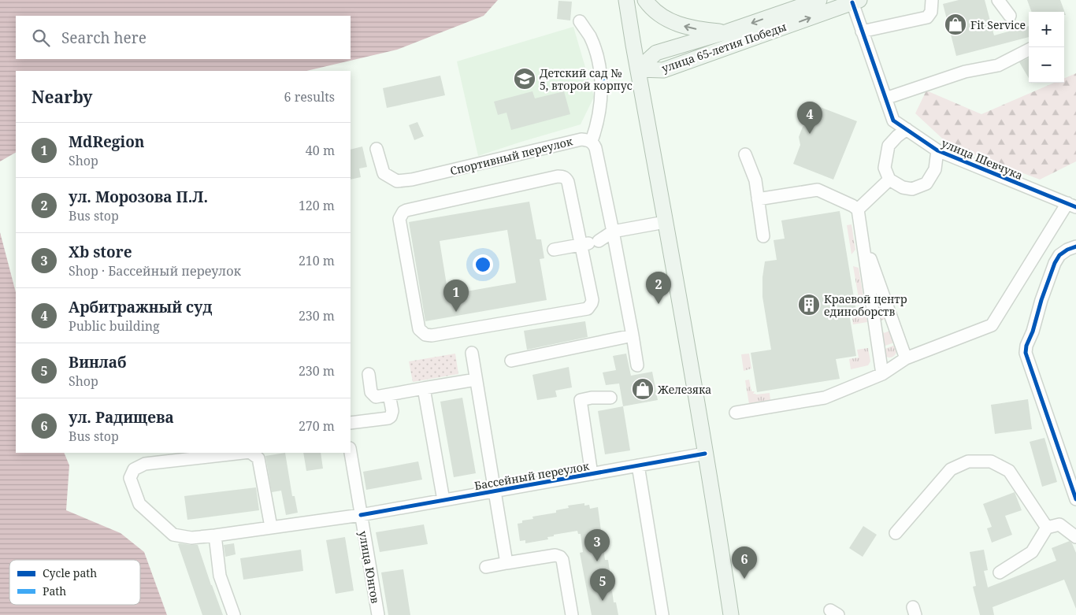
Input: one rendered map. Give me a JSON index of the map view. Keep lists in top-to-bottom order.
{
  "streets": {
    "main road": ["улица 65-летия Победы"],
    "street": [
      "Спортивный переулок",
      "улица Шевчука",
      "Бассейный переулок",
      "улица Юнгов"
    ]
  },
  "crossings": [
    ["улица 65-летия Победы", "улица Шевчука"],
    ["Бассейный переулок", "улица Юнгов"]
  ],
  "places": {
    "shop": ["Fit Service", "Железяка"],
    "school or university": ["Детский сад № 5, второй корпус"],
    "building": ["Краевой центр единоборств"]
  },
  "legend": ["Cycle path", "Path"],
  "page": {
    "map_buttons": ["+", "−"],
    "search": "Search here",
    "heading": ["Nearby", "6 results"],
    "pins": [
      "4",
      "2",
      "1",
      "3",
      "6",
      "5"
    ],
    "list": [
      {
        "mark": "1",
        "name": "MdRegion",
        "note": "Shop",
        "value": "40 m"
      },
      {
        "mark": "2",
        "name": "ул. Морозова П.Л.",
        "note": "Bus stop",
        "value": "120 m"
      },
      {
        "mark": "3",
        "name": "Xb store",
        "note": "Shop · Бассейный переулок",
        "value": "210 m"
      },
      {
        "mark": "4",
        "name": "Арбитражный суд",
        "note": "Public building",
        "value": "230 m"
      },
      {
        "mark": "5",
        "name": "Винлаб",
        "note": "Shop",
        "value": "230 m"
      },
      {
        "mark": "6",
        "name": "ул. Радищева",
        "note": "Bus stop",
        "value": "270 m"
      }
    ]
  }
}
